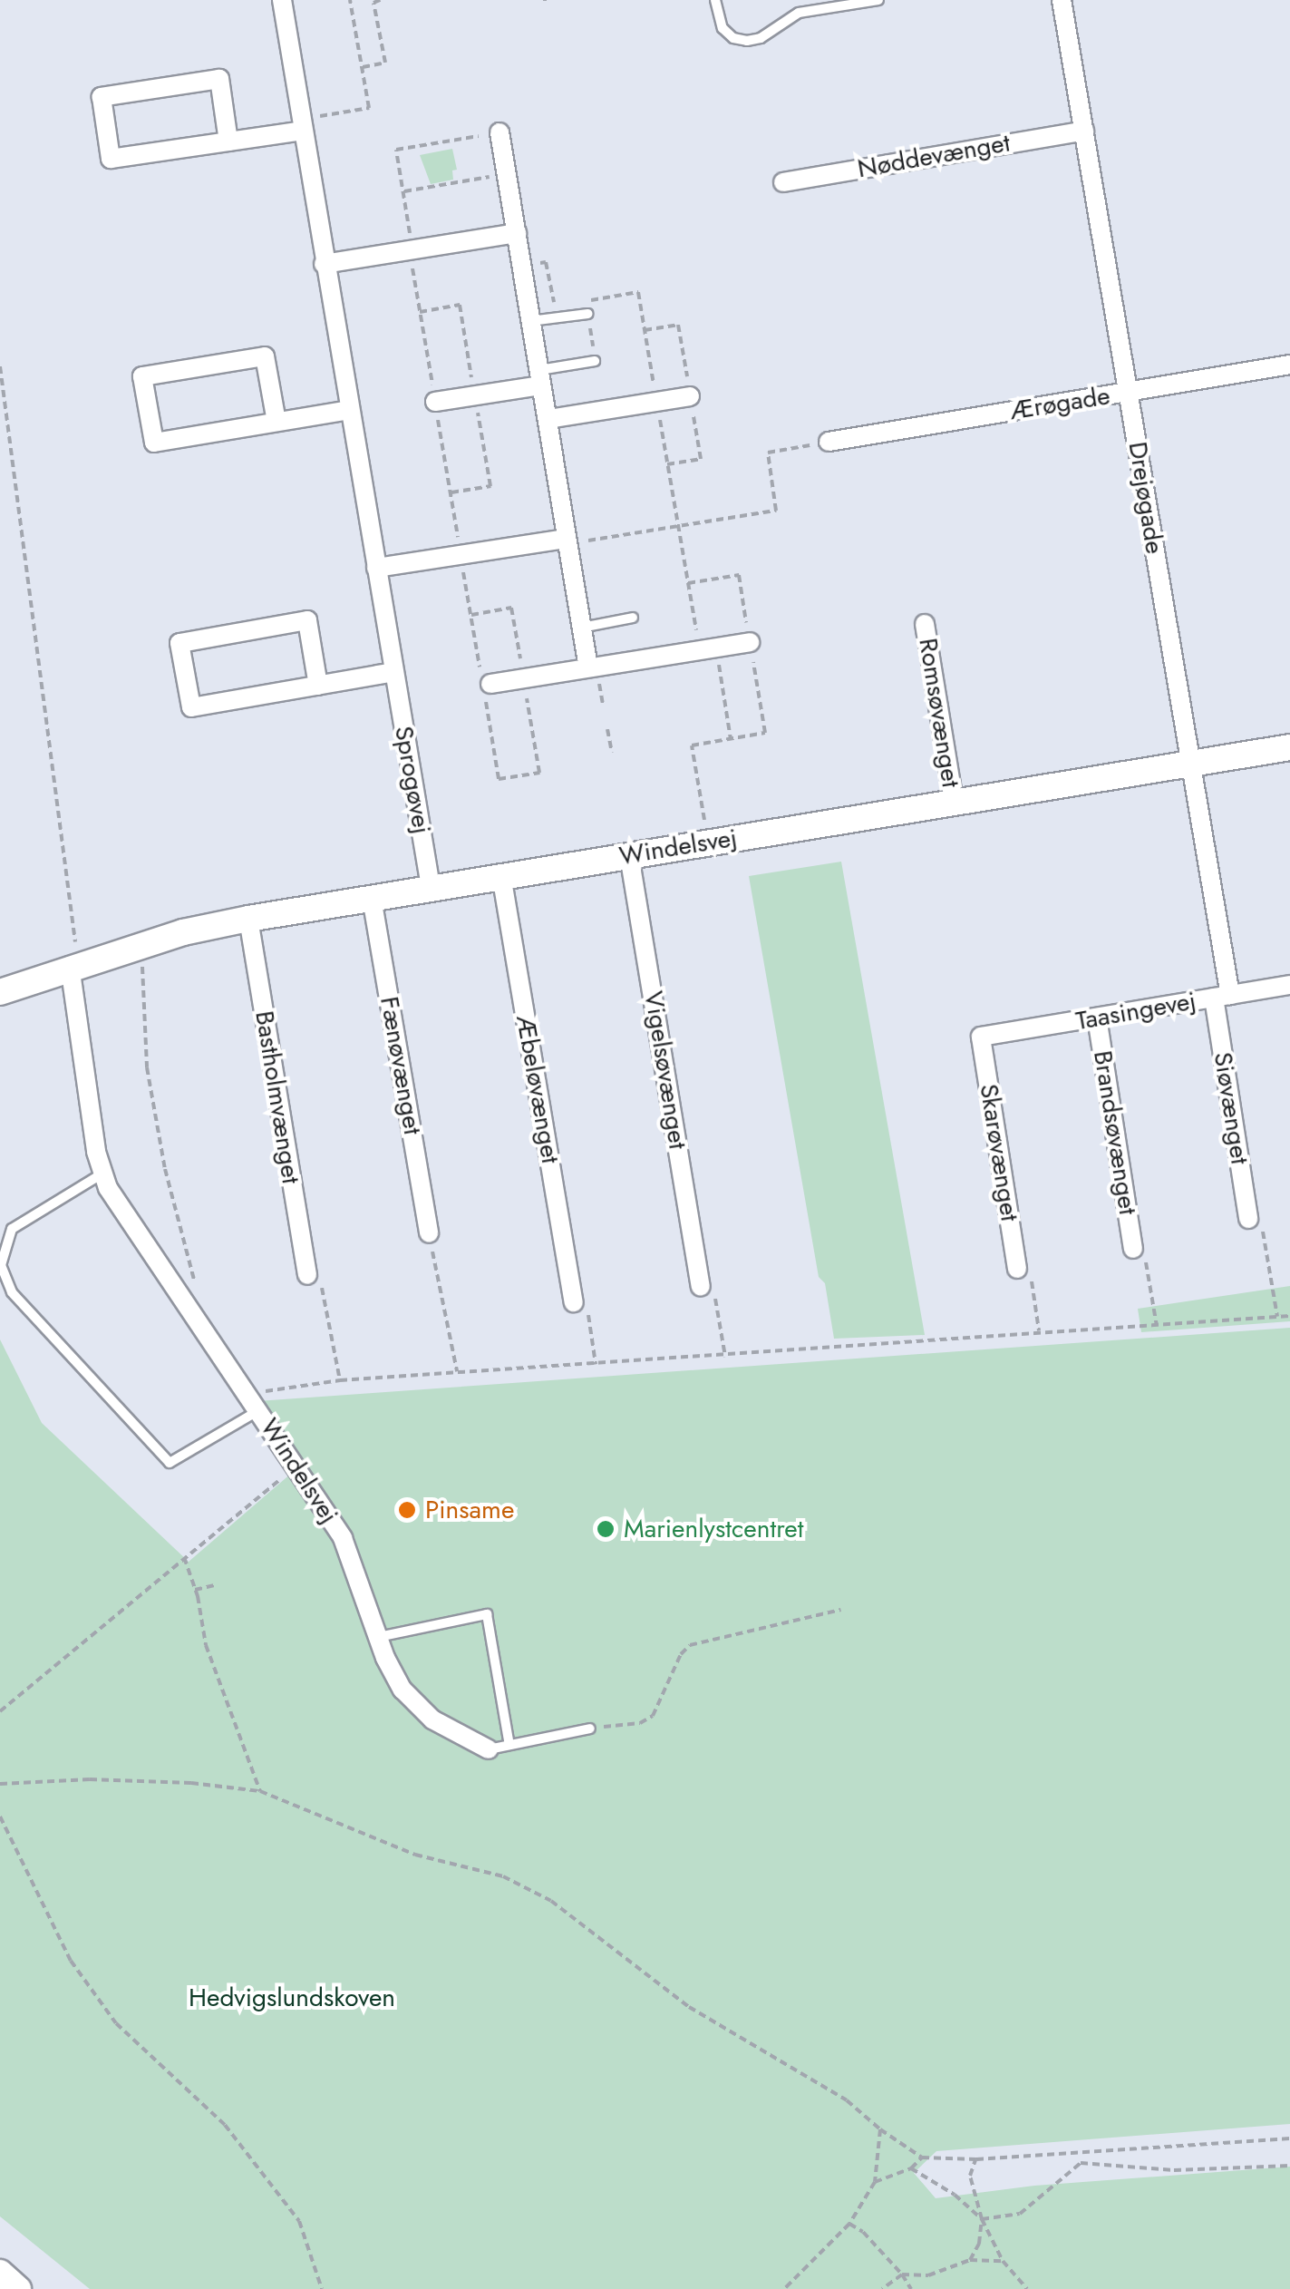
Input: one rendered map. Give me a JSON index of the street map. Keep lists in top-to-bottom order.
{
  "streets": {
    "street": [
      "Nøddevænget",
      "Ærøgade",
      "Drejøgade",
      "Romsøvænget",
      "Sprogøvej",
      "Windelsvej",
      "Taasingevej",
      "Fænøvænget",
      "Vigelsøvænget",
      "Æbeløvænget",
      "Bastholmvænget",
      "Siøvænget",
      "Brandsøvænget",
      "Skarøvænget"
    ]
  },
  "crossings": [
    ["Nøddevænget", "Drejøgade"],
    ["Ærøgade", "Drejøgade"],
    ["Drejøgade", "Windelsvej"],
    ["Drejøgade", "Taasingevej"],
    ["Drejøgade", "Siøvænget"],
    ["Romsøvænget", "Windelsvej"],
    ["Sprogøvej", "Windelsvej"],
    ["Windelsvej", "Fænøvænget"],
    ["Windelsvej", "Vigelsøvænget"],
    ["Windelsvej", "Æbeløvænget"],
    ["Windelsvej", "Bastholmvænget"],
    ["Taasingevej", "Siøvænget"],
    ["Taasingevej", "Brandsøvænget"],
    ["Taasingevej", "Skarøvænget"]
  ],
  "parks": ["Hedvigslundskoven"],
  "places": ["Pinsame", "Marienlystcentret"]
}
